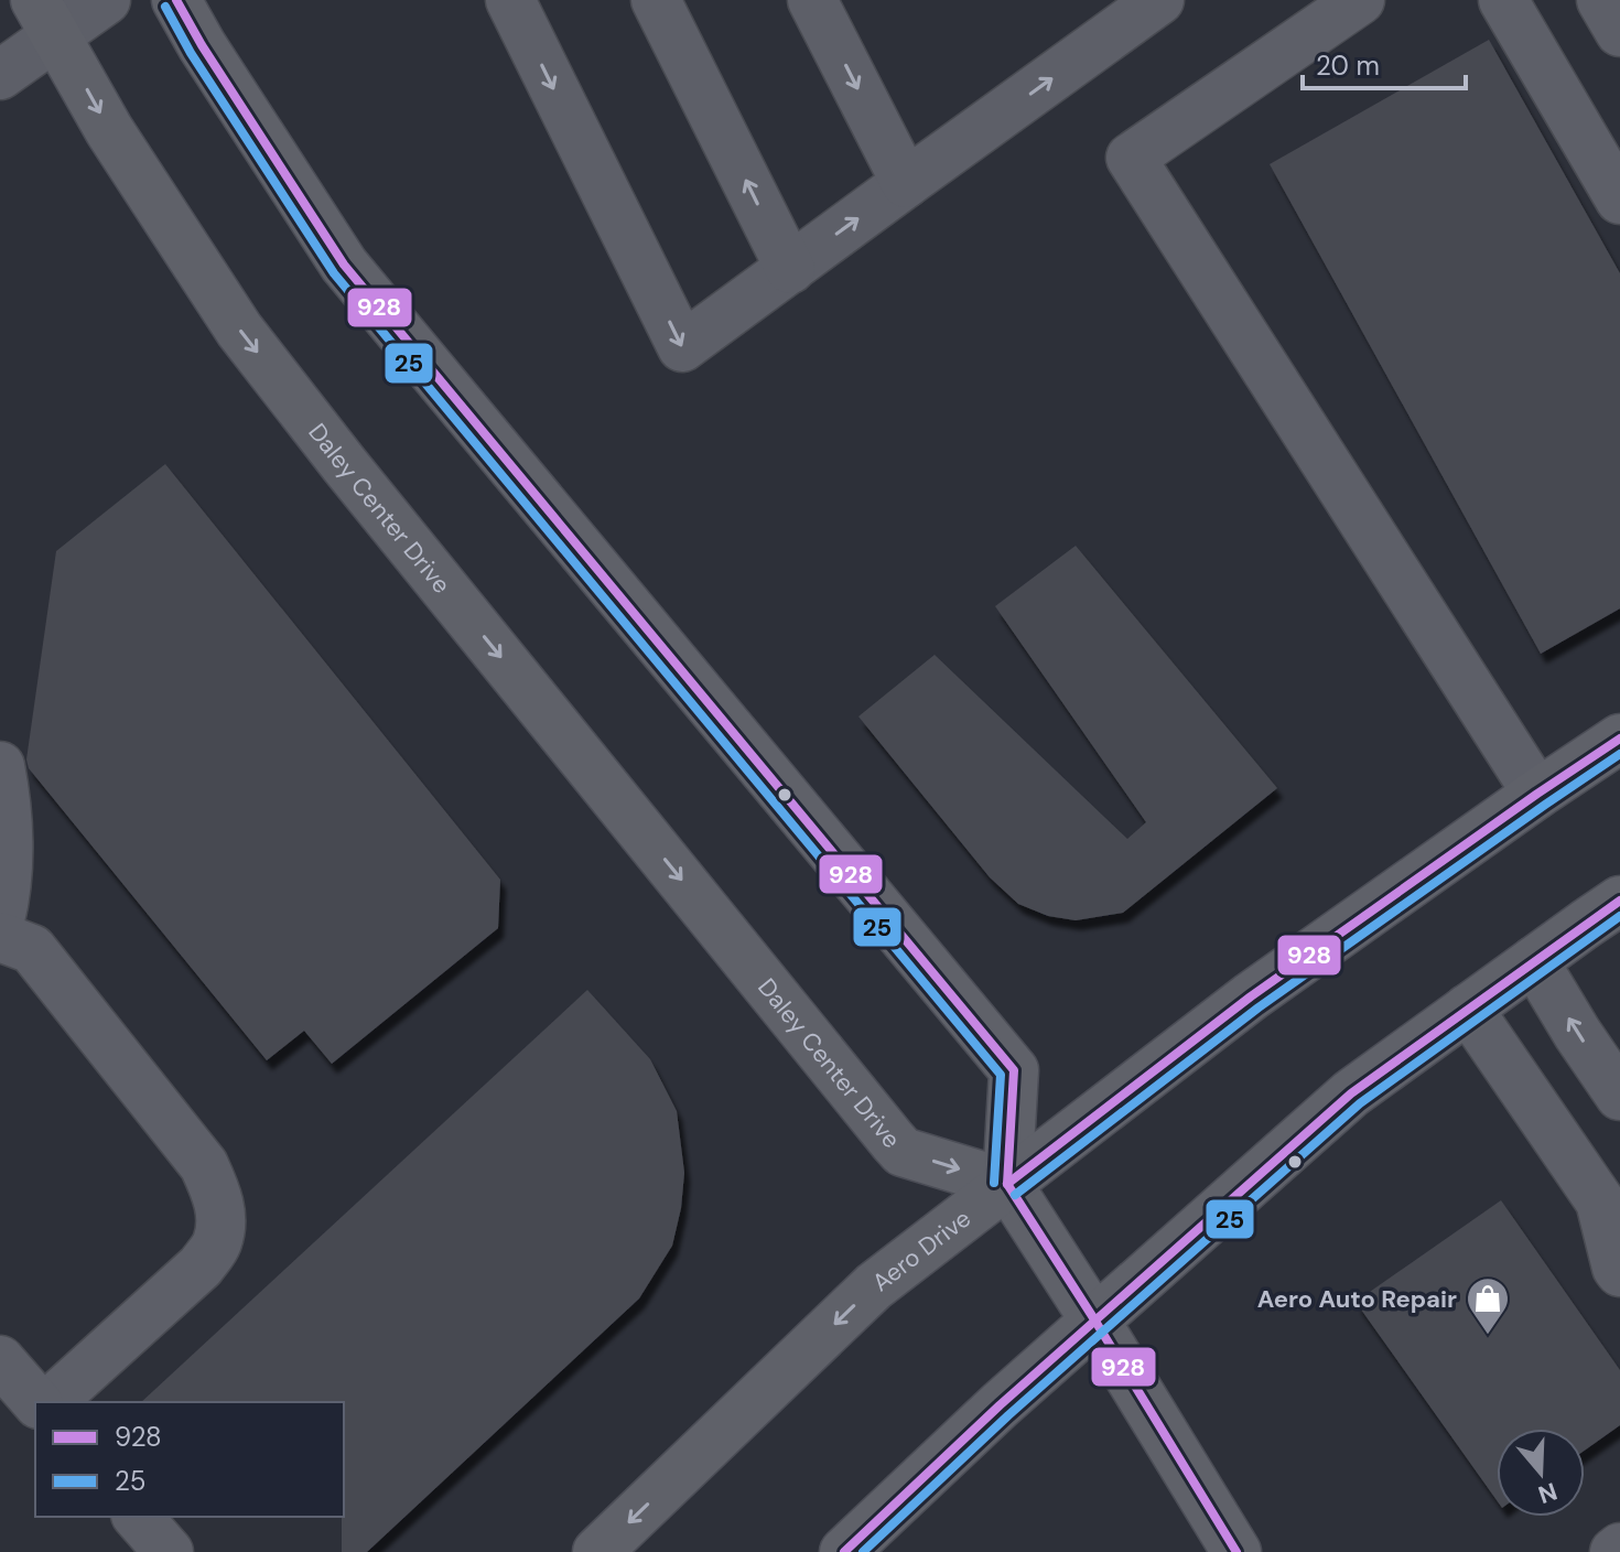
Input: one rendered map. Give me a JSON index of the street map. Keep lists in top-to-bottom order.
{
  "streets": {
    "main road": ["Daley Center Drive", "Aero Drive"]
  },
  "crossings": [
    ["Daley Center Drive", "Aero Drive"]
  ],
  "places": {
    "shop": ["Aero Auto Repair"]
  },
  "lines": ["transit line 928", "transit line 25"],
  "legend": ["928", "25"],
  "scale_bar": "20 m",
  "north": "bottom"
}
